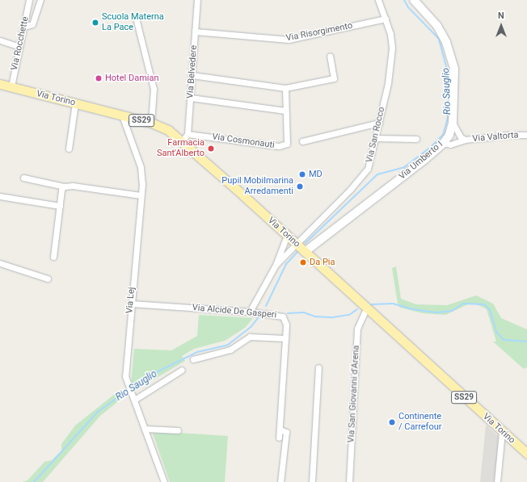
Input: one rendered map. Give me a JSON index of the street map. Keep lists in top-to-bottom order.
{
  "streets": {
    "main road": ["Via Torino", "SS29"],
    "street": [
      "Via Risorgimento",
      "Via Rocchette",
      "Via Belvedere",
      "Via San Rocco",
      "Via Valtorta",
      "Via Cosmonauti",
      "Via Umberto I",
      "Via Lej",
      "Via Alcide De Gasperi",
      "Via San Giovanni d'Arena"
    ]
  },
  "crossings": [
    ["Via Risorgimento", "Via Belvedere"],
    ["Via Risorgimento", "Via San Rocco"],
    ["Via Rocchette", "Via Torino"],
    ["Via Belvedere", "Via Cosmonauti"],
    ["Via Torino", "Via San Rocco"],
    ["Via Torino", "Via Umberto I"],
    ["Via Torino", "Via Lej"],
    ["Via Torino", "Via San Giovanni d'Arena"],
    ["Via Valtorta", "Via Umberto I"],
    ["Via Lej", "Via Alcide De Gasperi"]
  ],
  "water": ["Rio Sauglio"],
  "places": [
    "Scuola Materna La Pace",
    "Hotel Damian",
    "Farmacia Sant'Alberto",
    "MD",
    "Pupil Mobilmarina Arredamenti",
    "Da Pia",
    "Continente / Carrefour"
  ],
  "north": "top"
}
